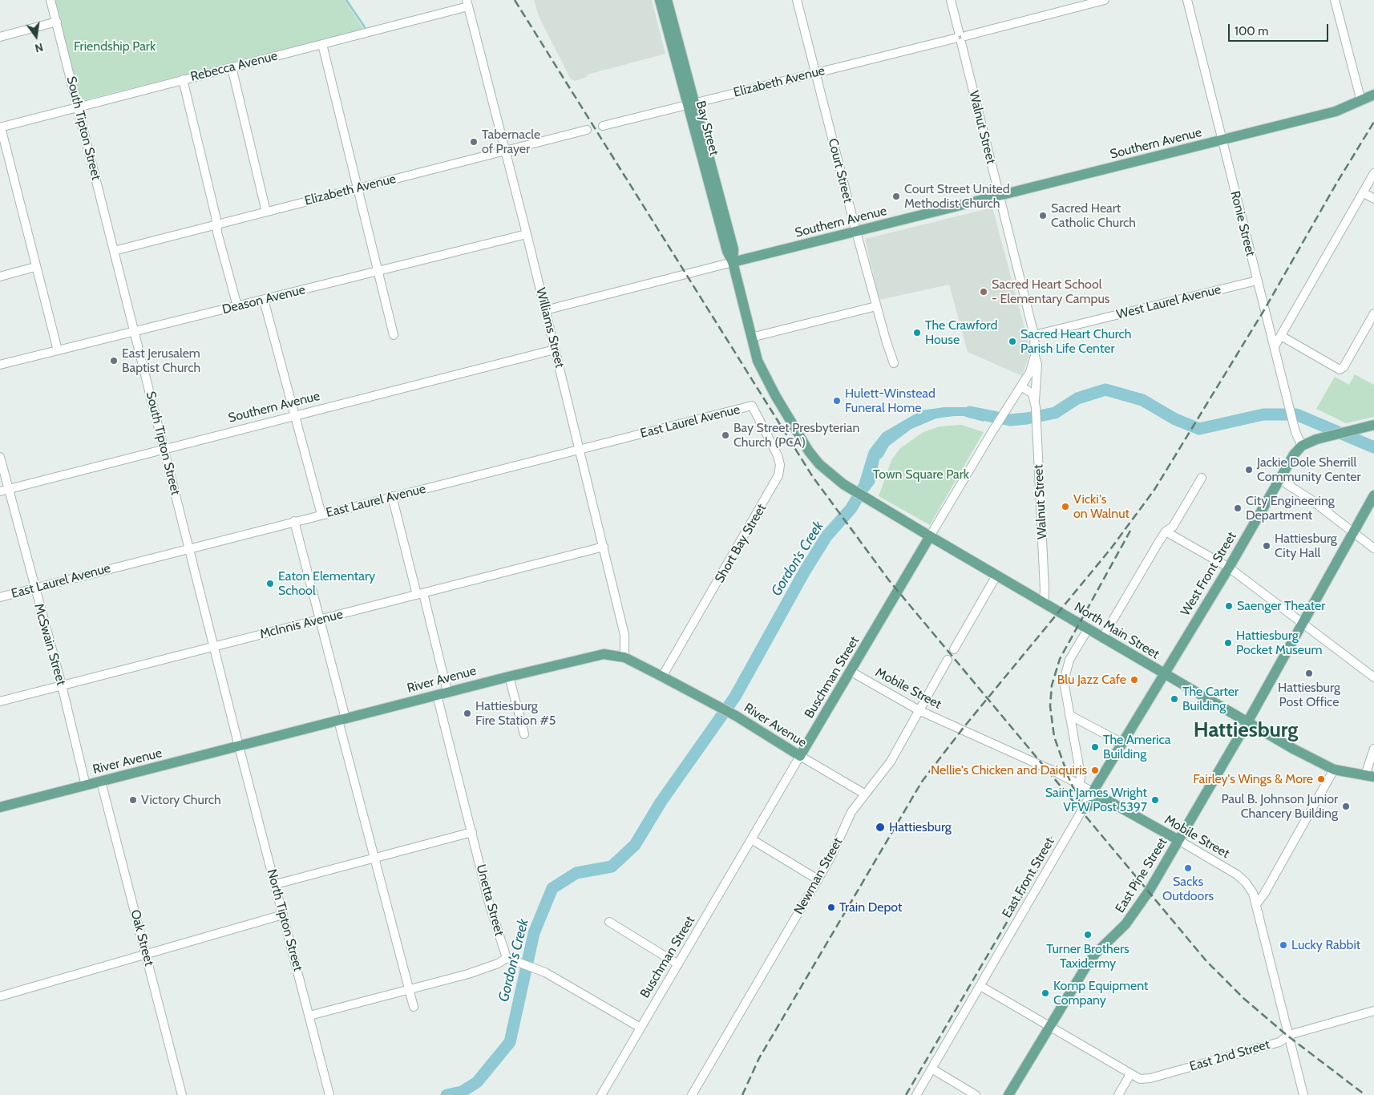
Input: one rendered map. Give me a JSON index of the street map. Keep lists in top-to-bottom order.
{
  "streets": {
    "main road": [
      "Bay Street",
      "Southern Avenue",
      "West Front Street",
      "North Main Street",
      "Buschman Street",
      "River Avenue",
      "Mobile Street",
      "East Pine Street",
      "East Front Street"
    ],
    "street": [
      "Rebecca Avenue",
      "Elizabeth Avenue",
      "Walnut Street",
      "South Tipton Street",
      "Court Street",
      "Ronie Street",
      "Deason Avenue",
      "West Laurel Avenue",
      "Williams Street",
      "East Laurel Avenue",
      "Short Bay Street",
      "McInnis Avenue",
      "McSwain Street",
      "Newman Street",
      "Unetta Street",
      "North Tipton Street",
      "Oak Street",
      "East 2nd Street"
    ]
  },
  "crossings": [
    ["Rebecca Avenue", "South Tipton Street"],
    ["Rebecca Avenue", "Williams Street"],
    ["Elizabeth Avenue", "Walnut Street"],
    ["Elizabeth Avenue", "South Tipton Street"],
    ["Elizabeth Avenue", "Bay Street"],
    ["Elizabeth Avenue", "Court Street"],
    ["Elizabeth Avenue", "Williams Street"],
    ["Walnut Street", "Southern Avenue"],
    ["Walnut Street", "West Laurel Avenue"],
    ["Walnut Street", "North Main Street"],
    ["Walnut Street", "Buschman Street"],
    ["South Tipton Street", "Southern Avenue"],
    ["South Tipton Street", "Deason Avenue"],
    ["South Tipton Street", "East Laurel Avenue"],
    ["South Tipton Street", "McInnis Avenue"],
    ["South Tipton Street", "River Avenue"],
    ["South Tipton Street", "North Tipton Street"],
    ["Bay Street", "Southern Avenue"],
    ["Bay Street", "North Main Street"],
    ["Southern Avenue", "Court Street"],
    ["Southern Avenue", "Ronie Street"],
    ["Southern Avenue", "Williams Street"],
    ["Southern Avenue", "McSwain Street"],
    ["Ronie Street", "West Laurel Avenue"],
    ["Ronie Street", "West Front Street"],
    ["Deason Avenue", "Williams Street"],
    ["Williams Street", "East Laurel Avenue"],
    ["Williams Street", "McInnis Avenue"],
    ["Williams Street", "River Avenue"],
    ["East Laurel Avenue", "Short Bay Street"],
    ["East Laurel Avenue", "McSwain Street"],
    ["East Laurel Avenue", "Unetta Street"],
    ["Short Bay Street", "River Avenue"],
    ["West Front Street", "North Main Street"],
    ["West Front Street", "East Front Street"],
    ["McInnis Avenue", "McSwain Street"],
    ["McInnis Avenue", "Unetta Street"],
    ["North Main Street", "Buschman Street"],
    ["North Main Street", "East Pine Street"],
    ["North Main Street", "East Front Street"],
    ["McSwain Street", "River Avenue"],
    ["Buschman Street", "River Avenue"],
    ["Buschman Street", "Mobile Street"],
    ["River Avenue", "Newman Street"],
    ["River Avenue", "Unetta Street"],
    ["River Avenue", "North Tipton Street"],
    ["River Avenue", "Oak Street"],
    ["Mobile Street", "East Pine Street"],
    ["Mobile Street", "Newman Street"],
    ["Mobile Street", "East Front Street"],
    ["Mobile Street", "East 2nd Street"],
    ["East Pine Street", "East 2nd Street"],
    ["East Front Street", "East 2nd Street"]
  ],
  "districts": ["Hattiesburg"],
  "water": ["Gordon's Creek"],
  "parks": ["Friendship Park", "Town Square Park"],
  "places": [
    "Tabernacle of Prayer",
    "Court Street United Methodist Church",
    "Sacred Heart Catholic Church",
    "Sacred Heart School - Elementary Campus",
    "The Crawford House",
    "Sacred Heart Church Parish Life Center",
    "East Jerusalem Baptist Church",
    "Hulett-Winstead Funeral Home",
    "Bay Street Presbyterian Church (PCA)",
    "Jackie Dole Sherrill Community Center",
    "Vicki's on Walnut",
    "City Engineering Department",
    "Hattiesburg City Hall",
    "Eaton Elementary School",
    "Saenger Theater",
    "Hattiesburg Pocket Museum",
    "Hattiesburg Post Office",
    "Blu Jazz Cafe",
    "The Carter Building",
    "Hattiesburg Fire Station #5",
    "The America Building",
    "Nellie's Chicken and Daiquiris",
    "Fairley's Wings & More",
    "Victory Church",
    "Saint James Wright VFW Post 5397",
    "Paul B. Johnson Junior Chancery Building",
    "Hattiesburg",
    "Sacks Outdoors",
    "Train Depot",
    "Turner Brothers Taxidermy",
    "Lucky Rabbit",
    "Komp Equipment Company"
  ],
  "scale_bar": "100 m",
  "north": "bottom"
}
